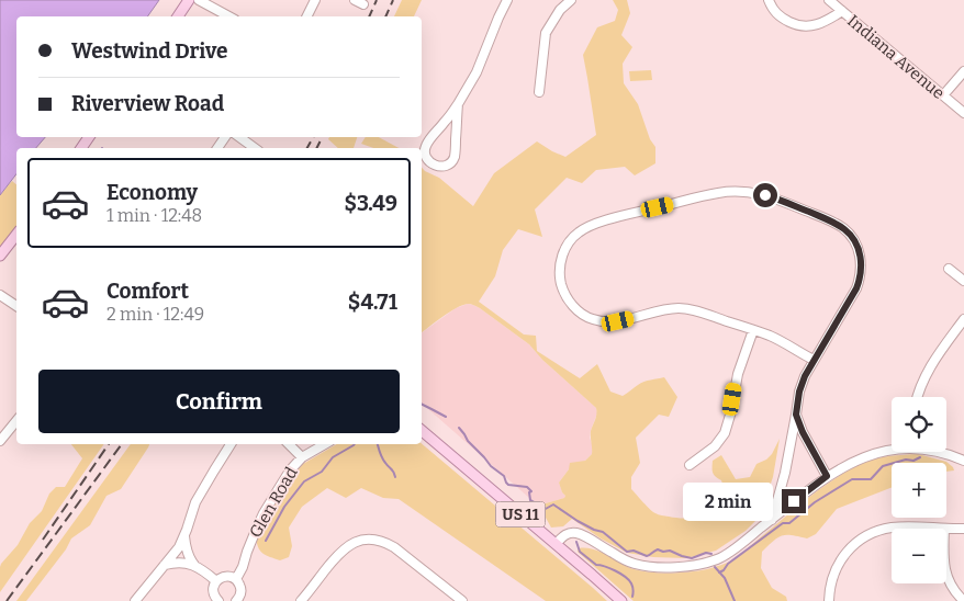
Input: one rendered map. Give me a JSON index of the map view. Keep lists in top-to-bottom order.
{
  "streets": {
    "main road": ["US 11"],
    "street": ["Indiana Avenue", "Glen Road"]
  },
  "page": {
    "banner": ["Westwind Drive", "Riverview Road"],
    "list": [
      {
        "name": "Economy",
        "note": "1 min · 12:48",
        "value": "$3.49"
      },
      {
        "name": "Comfort",
        "note": "2 min · 12:49",
        "value": "$4.71"
      }
    ],
    "buttons": "Confirm",
    "map_buttons": ["+", "−"],
    "bubble": "2 min"
  }
}
